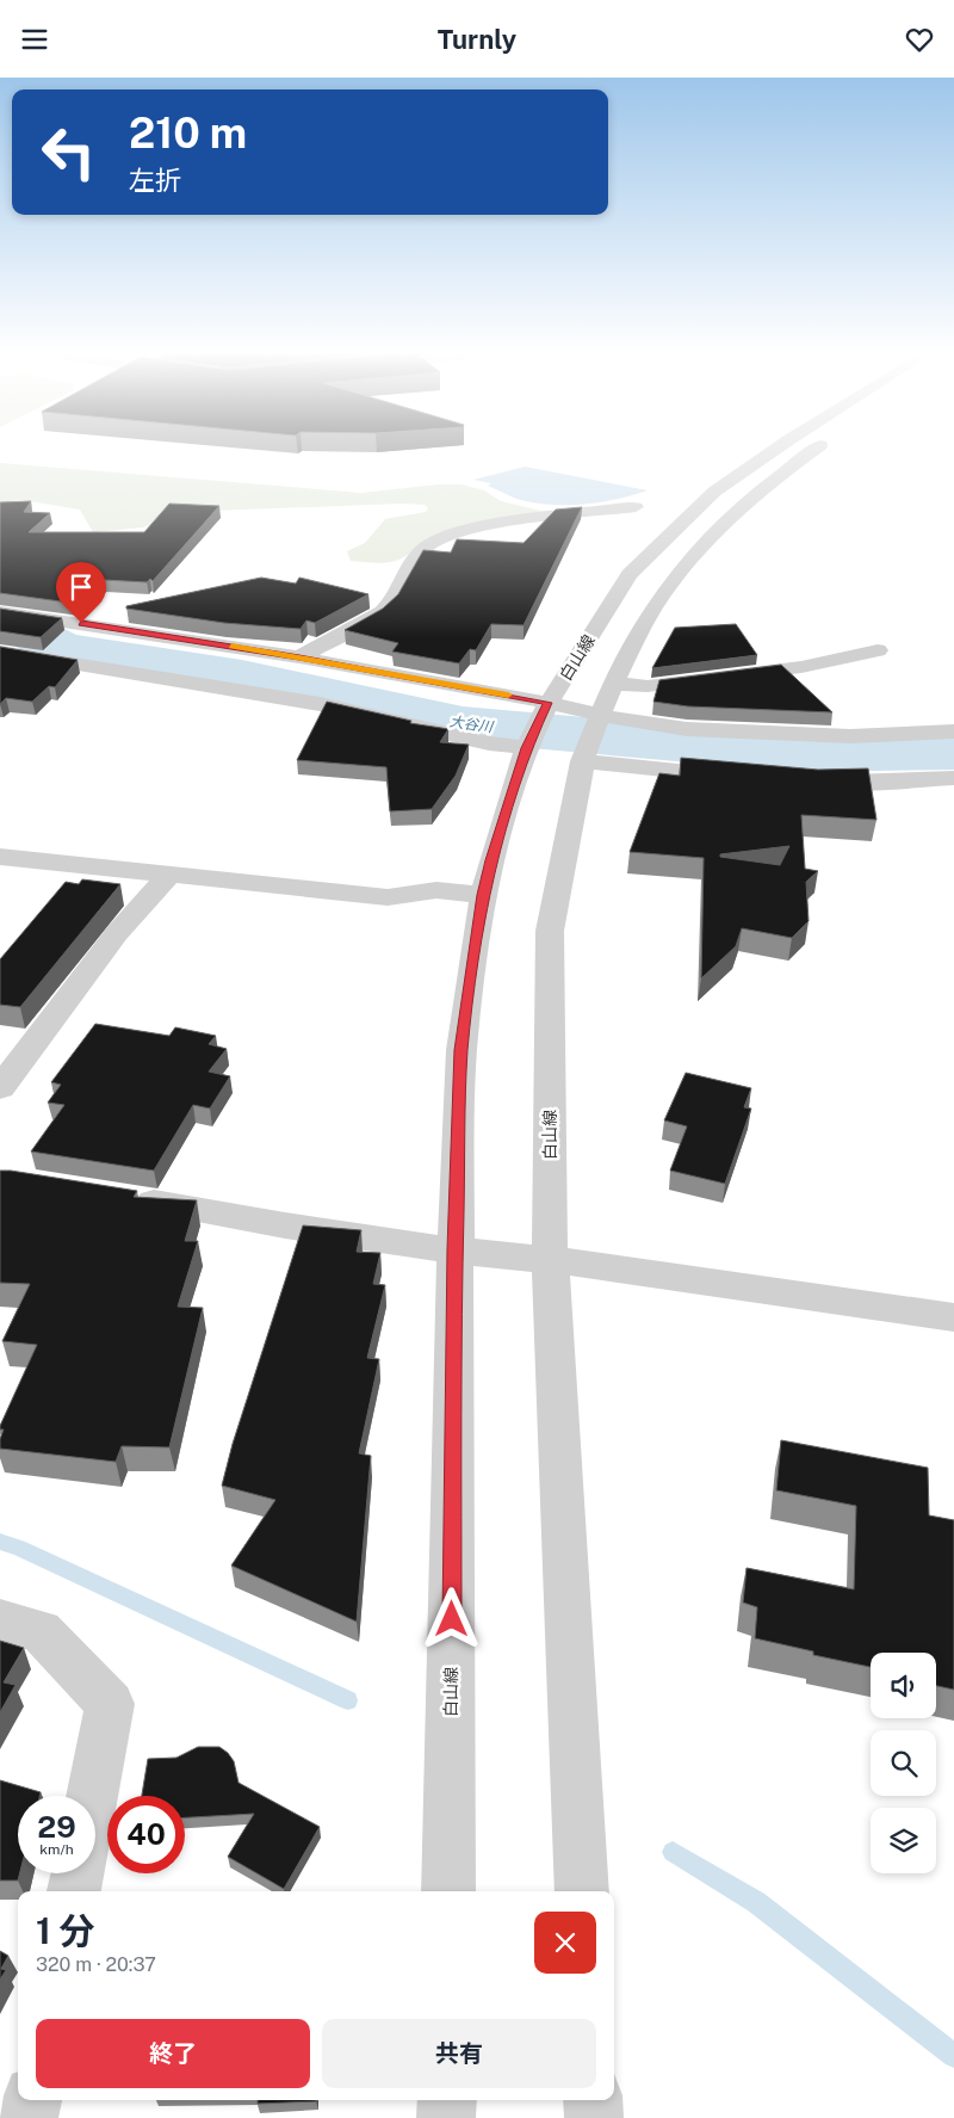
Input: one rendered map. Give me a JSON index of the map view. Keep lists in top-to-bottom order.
{
  "streets": {
    "street": ["白山線"]
  },
  "water": ["大谷川"],
  "page": {
    "header": "Turnly",
    "turn": ["210 m", "左折"],
    "speed": "29 km/h",
    "limit": "40",
    "heading": ["1 分", "320 m · 20:37"],
    "buttons": ["終了", "共有"]
  }
}
